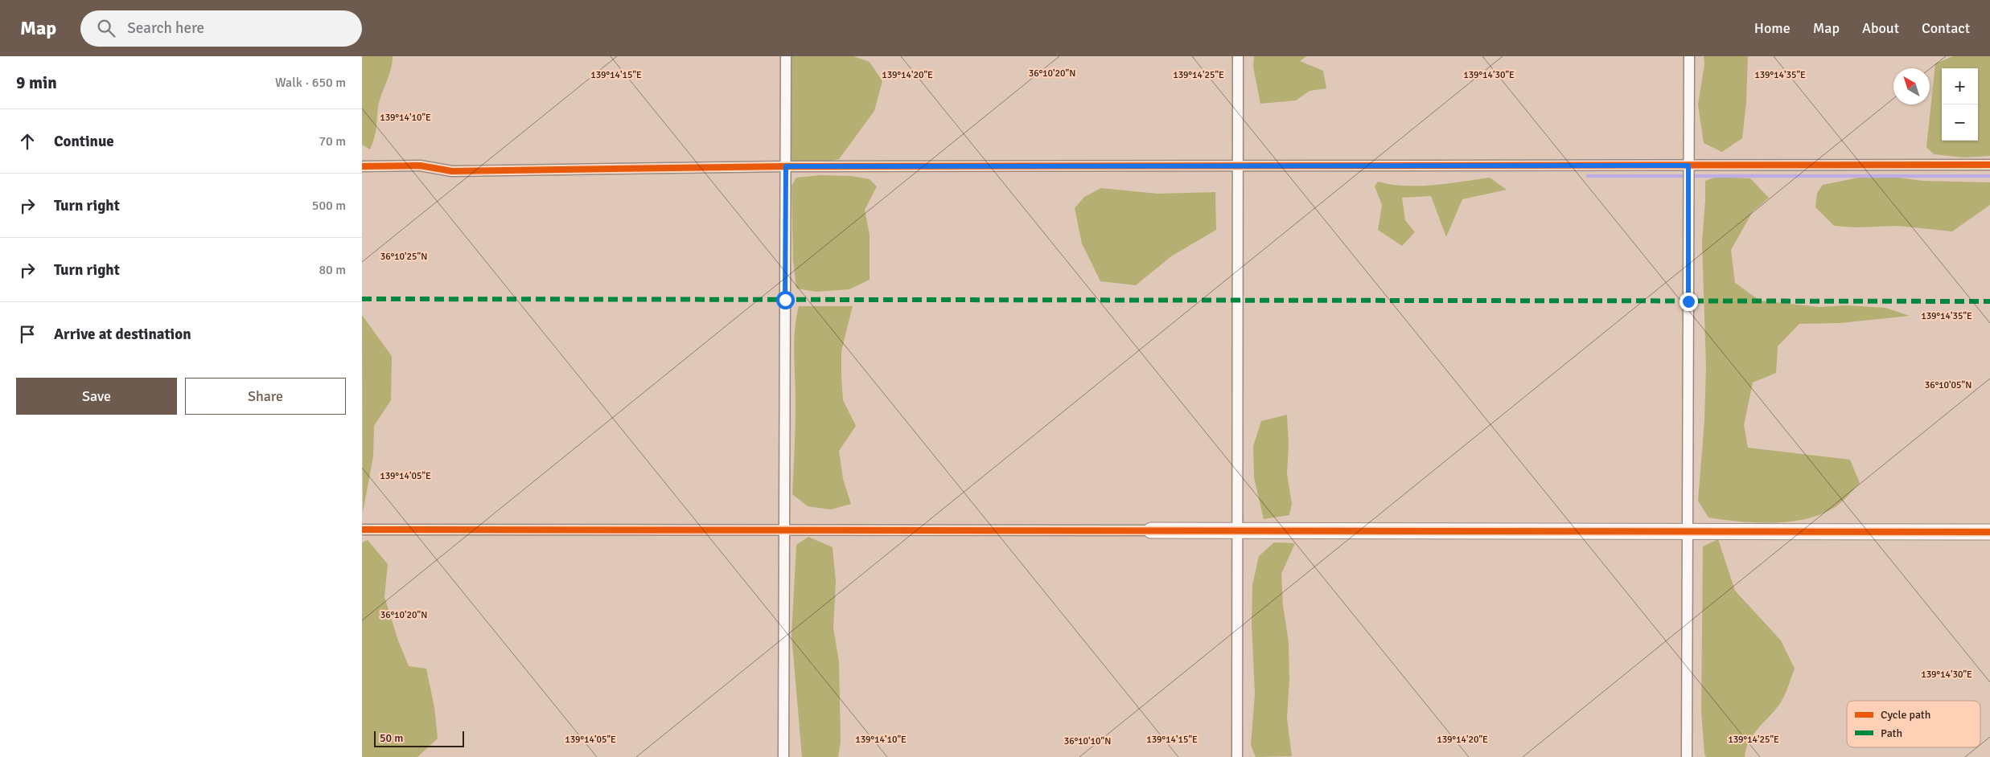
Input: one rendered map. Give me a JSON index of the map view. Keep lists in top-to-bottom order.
{
  "legend": ["Cycle path", "Path"],
  "scale_bar": "50 m",
  "north": "top left",
  "page": {
    "header": "Map",
    "search": "Search here",
    "nav": [
      "Home",
      "Map",
      "About",
      "Contact"
    ],
    "heading": ["9 min", "Walk · 650 m"],
    "map_buttons": ["+", "−"],
    "list": [
      ["Continue", "70 m"],
      ["Turn right", "500 m"],
      ["Turn right", "80 m"],
      "Arrive at destination"
    ],
    "buttons": ["Save", "Share"],
    "scale": "50 m"
  },
  "coordinates": [
    "36°10'20\"N",
    "139°14'15\"E",
    "139°14'20\"E",
    "139°14'25\"E",
    "139°14'30\"E",
    "139°14'35\"E",
    "139°14'10\"E",
    "36°10'25\"N",
    "36°10'05\"N",
    "139°14'05\"E",
    "36°10'10\"N"
  ]
}
